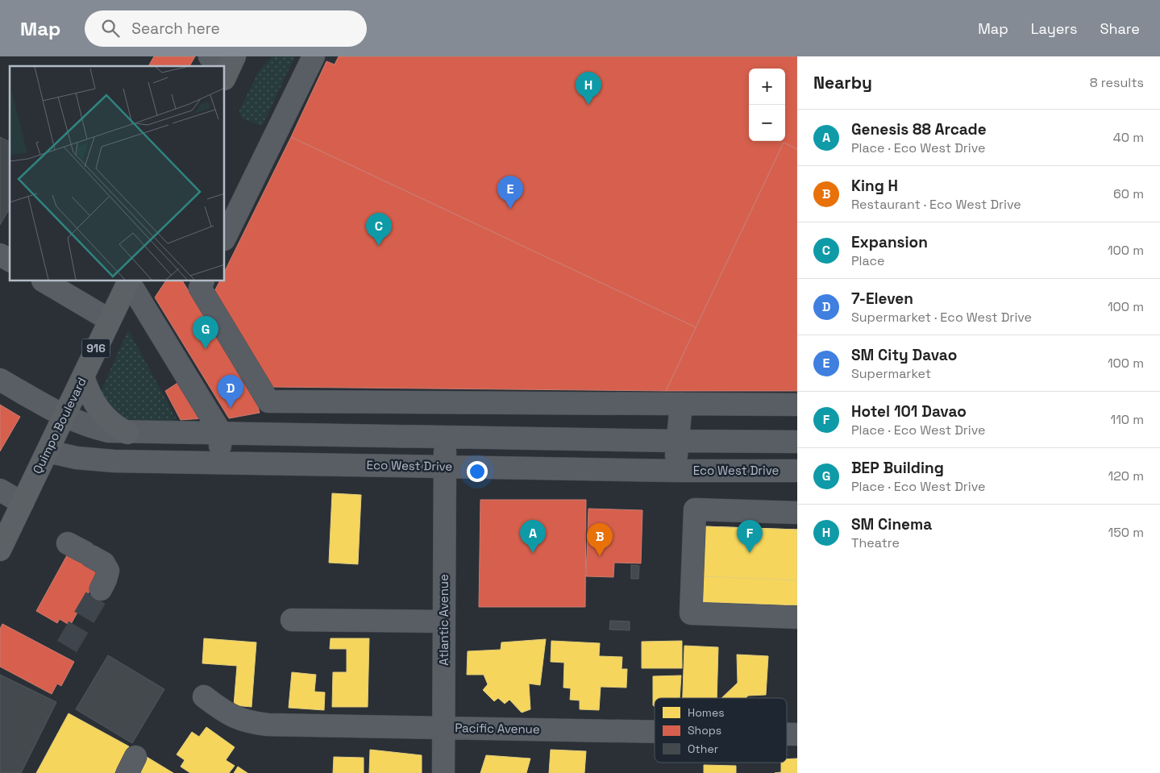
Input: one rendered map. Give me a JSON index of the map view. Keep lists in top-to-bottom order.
{
  "streets": {
    "main road": ["916", "Quimpo Boulevard"],
    "street": ["Eco West Drive", "Atlantic Avenue", "Pacific Avenue"]
  },
  "crossings": [
    ["Quimpo Boulevard", "Eco West Drive"],
    ["Eco West Drive", "Atlantic Avenue"],
    ["Atlantic Avenue", "Pacific Avenue"]
  ],
  "legend": ["Homes", "Shops", "Other"],
  "page": {
    "header": "Map",
    "search": "Search here",
    "nav": ["Map", "Layers", "Share"],
    "heading": ["Nearby", "8 results"],
    "map_buttons": ["+", "−"],
    "pins": [
      "H",
      "E",
      "C",
      "G",
      "D",
      "A",
      "F",
      "B"
    ],
    "list": [
      {
        "mark": "A",
        "name": "Genesis 88 Arcade",
        "note": "Place · Eco West Drive",
        "value": "40 m"
      },
      {
        "mark": "B",
        "name": "King H",
        "note": "Restaurant · Eco West Drive",
        "value": "60 m"
      },
      {
        "mark": "C",
        "name": "Expansion",
        "note": "Place",
        "value": "100 m"
      },
      {
        "mark": "D",
        "name": "7-Eleven",
        "note": "Supermarket · Eco West Drive",
        "value": "100 m"
      },
      {
        "mark": "E",
        "name": "SM City Davao",
        "note": "Supermarket",
        "value": "100 m"
      },
      {
        "mark": "F",
        "name": "Hotel 101 Davao",
        "note": "Place · Eco West Drive",
        "value": "110 m"
      },
      {
        "mark": "G",
        "name": "BEP Building",
        "note": "Place · Eco West Drive",
        "value": "120 m"
      },
      {
        "mark": "H",
        "name": "SM Cinema",
        "note": "Theatre",
        "value": "150 m"
      }
    ]
  }
}
